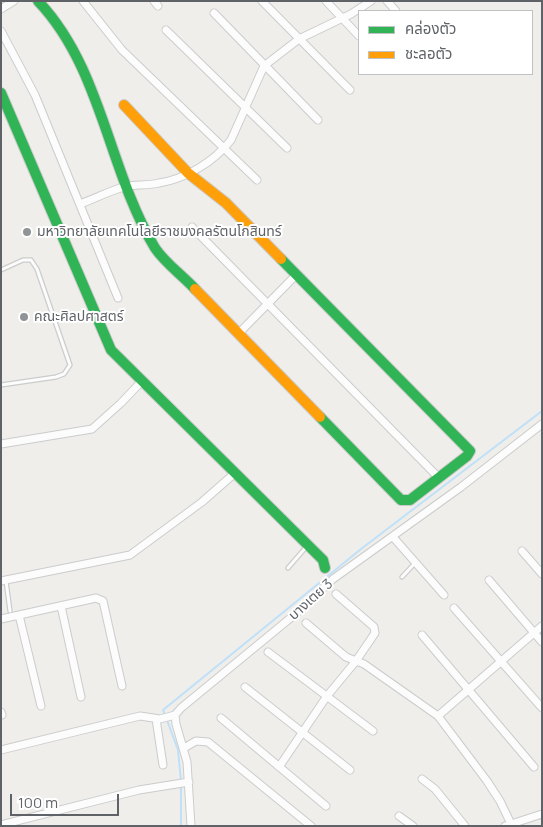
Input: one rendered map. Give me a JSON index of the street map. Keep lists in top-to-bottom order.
{
  "streets": {
    "street": ["บางเตย 3"]
  },
  "places": ["มหาวิทยาลัยเทคโนโลยีราชมงคลรัตนโกสินทร์", "คณะศิลปศาสตร์"],
  "legend": ["คล่องตัว", "ชะลอตัว"],
  "scale_bar": "100 m"
}
